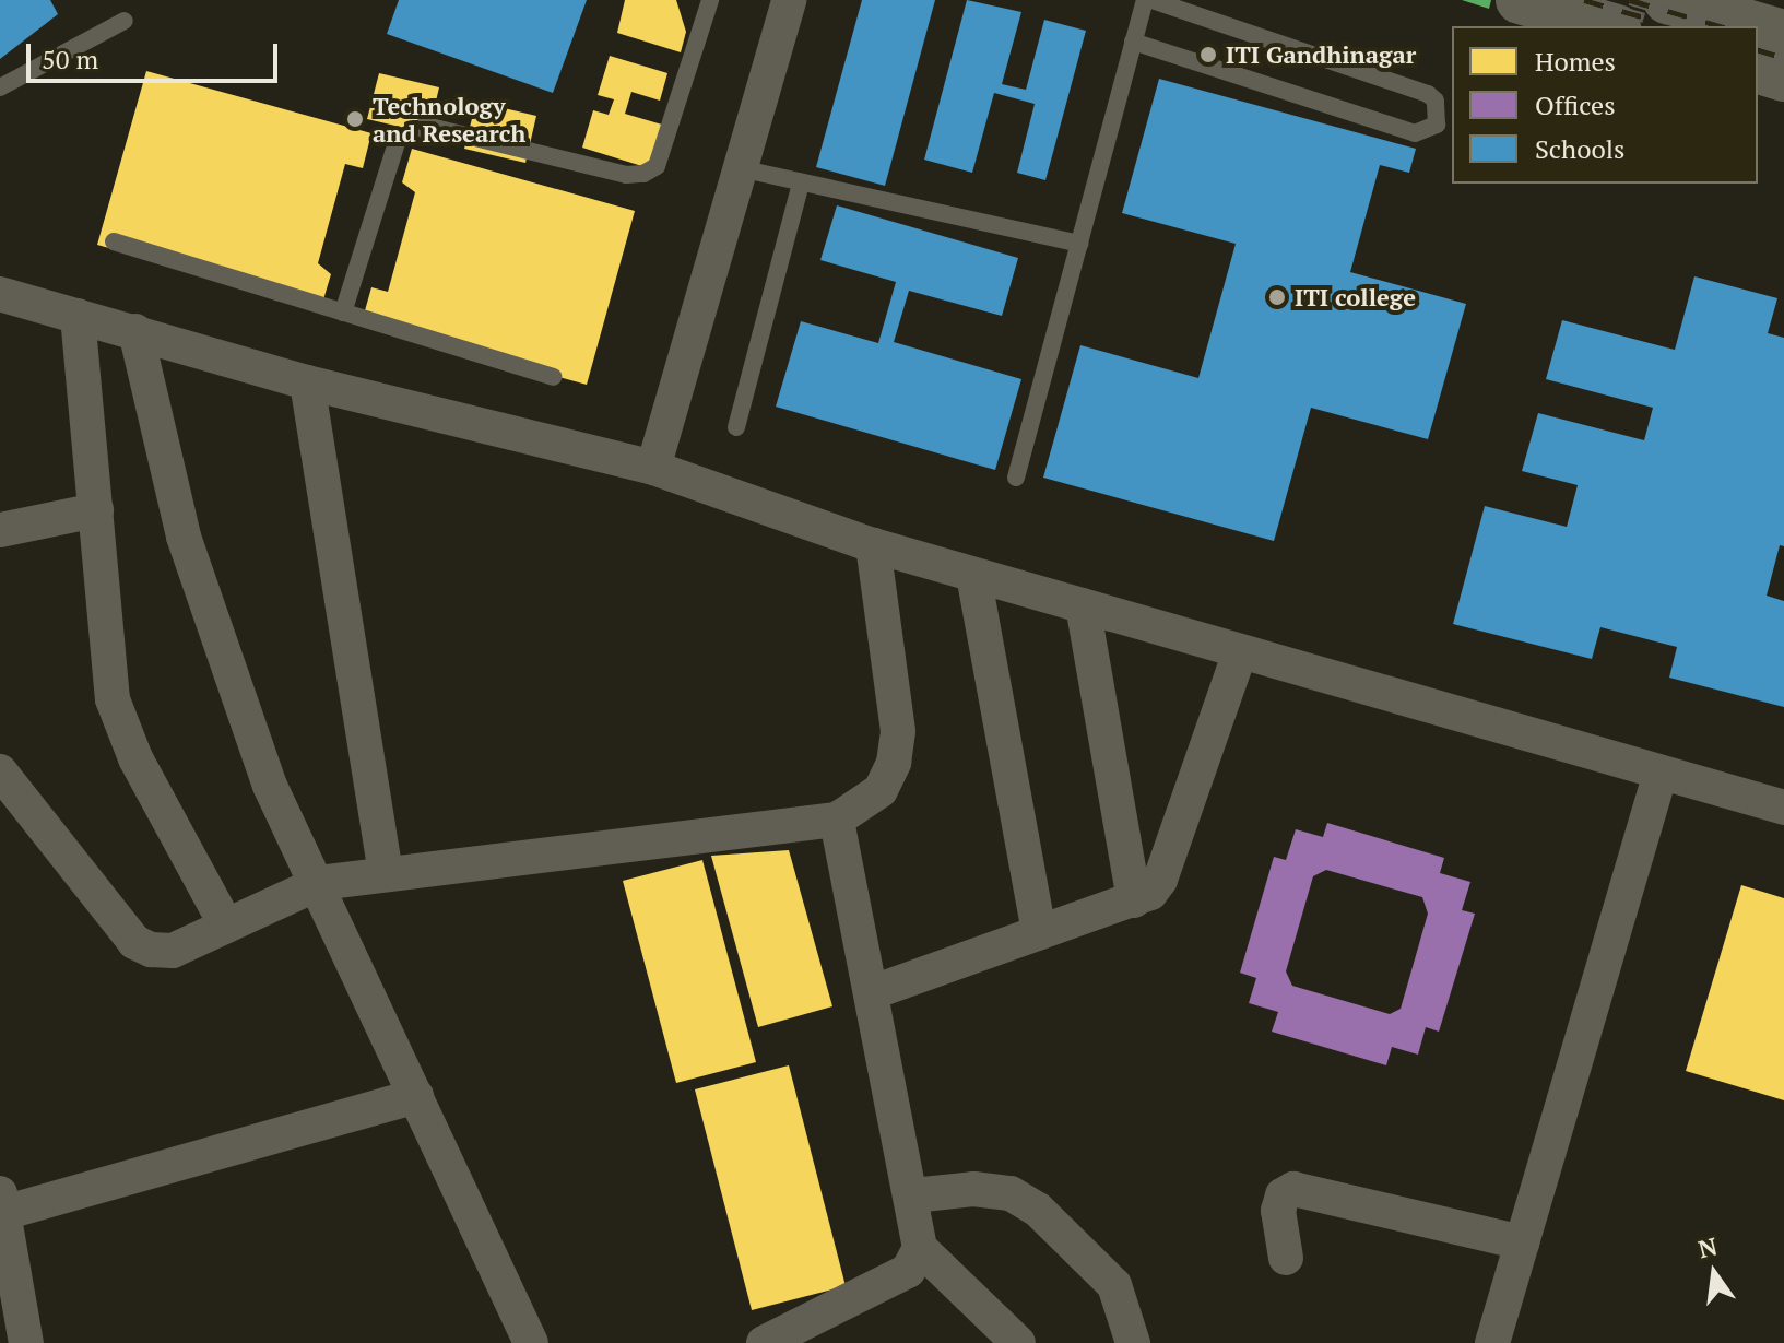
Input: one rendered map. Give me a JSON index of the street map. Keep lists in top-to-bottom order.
{
  "places": ["ITI Gandhinagar", "Technology and Research", "ITI college"],
  "legend": ["Homes", "Offices", "Schools"],
  "scale_bar": "50 m",
  "north": "top"
}
